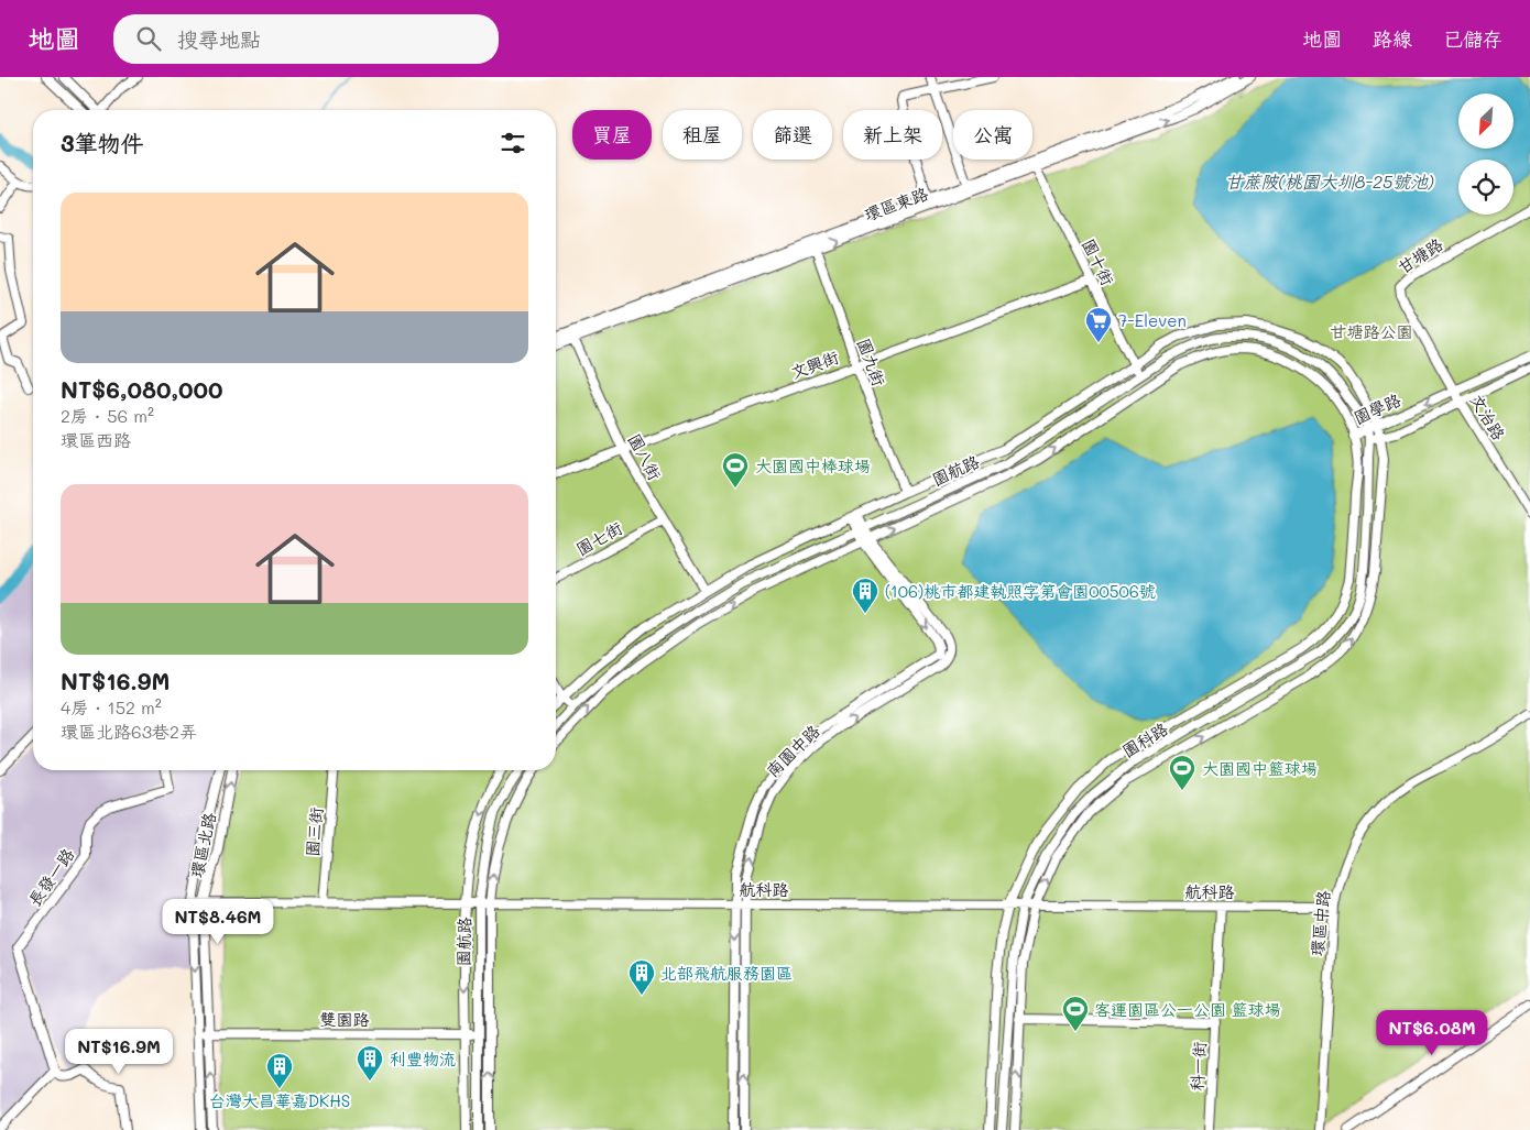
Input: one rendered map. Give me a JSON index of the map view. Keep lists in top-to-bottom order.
{
  "streets": {
    "street": [
      "環區東路",
      "甘塘路",
      "園十街",
      "園九街",
      "文興街",
      "園學路",
      "文治路",
      "園八街",
      "園航路",
      "園七街",
      "園科路",
      "南園中路",
      "園三街",
      "環區北路",
      "長發一路",
      "航科路",
      "環區中路",
      "雙園路",
      "科一街"
    ]
  },
  "crossings": [
    ["環區東路", "園十街"],
    ["環區東路", "園九街"],
    ["環區東路", "園八街"],
    ["甘塘路", "園學路"],
    ["甘塘路", "文治路"],
    ["園十街", "文興街"],
    ["園十街", "園航路"],
    ["園九街", "文興街"],
    ["文興街", "園八街"],
    ["園學路", "文治路"],
    ["園學路", "園航路"],
    ["園學路", "園科路"],
    ["園八街", "園七街"],
    ["園航路", "園科路"],
    ["園航路", "南園中路"],
    ["園航路", "航科路"],
    ["園航路", "雙園路"],
    ["園科路", "航科路"],
    ["南園中路", "航科路"],
    ["園三街", "航科路"],
    ["環區北路", "航科路"],
    ["環區北路", "雙園路"],
    ["航科路", "環區中路"],
    ["航科路", "科一街"]
  ],
  "water": ["甘蔗陂(桃園大圳8-25號池)"],
  "parks": ["甘塘路公園"],
  "places": {
    "supermarket": ["7-Eleven"],
    "sports": ["大園國中棒球場", "大園國中籃球場", "客運園區公一公園 籃球場"],
    "building": [
      "(106)桃市都建執照字第會園00506號",
      "北部飛航服務園區",
      "利豐物流",
      "台灣大昌華嘉DKHS"
    ]
  },
  "north": "bottom left",
  "page": {
    "header": "地圖",
    "search": "搜尋地點",
    "nav": ["地圖", "路線", "已儲存"],
    "chip": [
      "買屋",
      "租屋",
      "篩選",
      "新上架",
      "公寓"
    ],
    "heading": "3筆物件",
    "list": [
      {
        "name": "NT$6,080,000",
        "note": "2房 · 56 m² · 環區西路"
      },
      {
        "name": "NT$16.9M",
        "note": "4房 · 152 m² · 環區北路63巷2弄"
      }
    ],
    "price": ["NT$8.46M", "NT$6.08M", "NT$16.9M"]
  }
}
